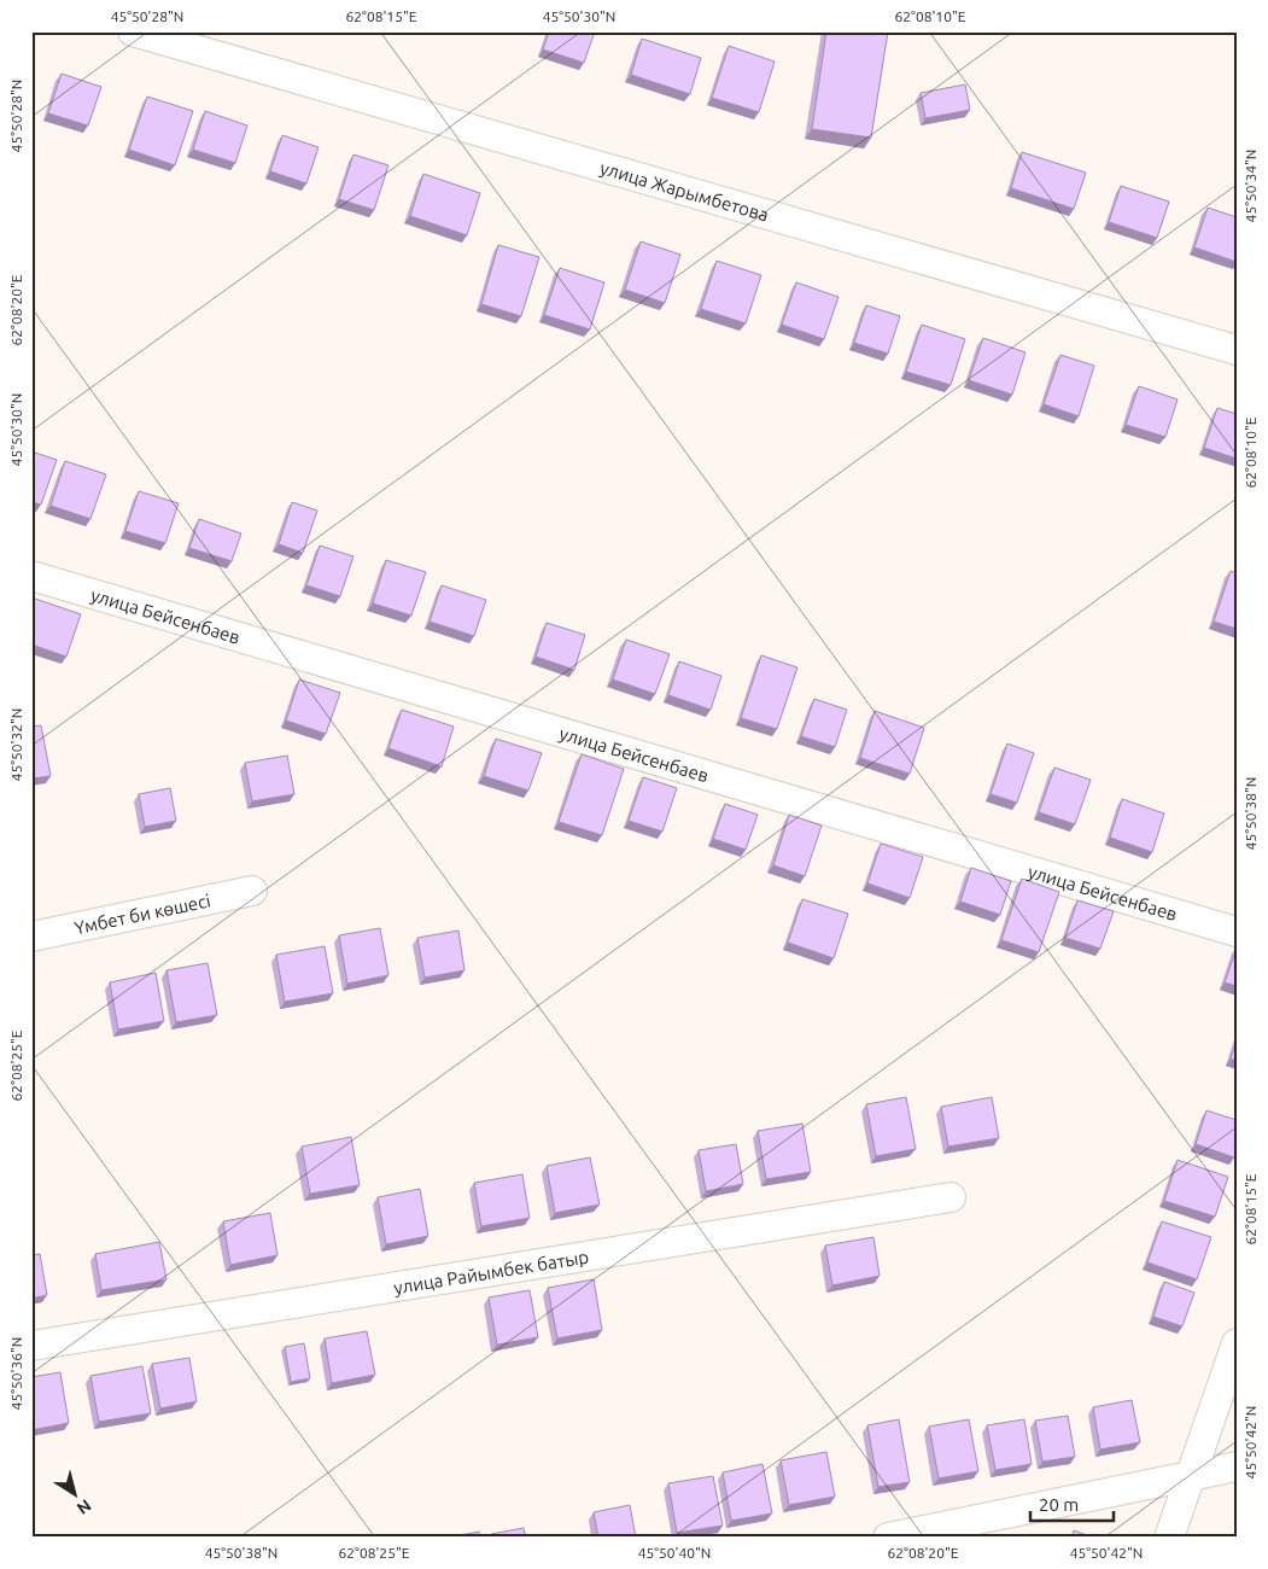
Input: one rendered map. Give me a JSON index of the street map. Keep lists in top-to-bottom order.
{
  "streets": {
    "street": [
      "улица Жарымбетова",
      "улица Бейсенбаев",
      "Үмбет би көшесі",
      "улица Райымбек батыр"
    ]
  },
  "scale_bar": "20 m",
  "north": "bottom right",
  "coordinates": [
    "45°50'28\"N",
    "62°08'15\"E",
    "45°50'30\"N",
    "62°08'10\"E",
    "45°50'34\"N",
    "62°08'20\"E",
    "45°50'32\"N",
    "45°50'38\"N",
    "62°08'25\"E",
    "45°50'36\"N",
    "45°50'42\"N",
    "45°50'40\"N"
  ]
}
